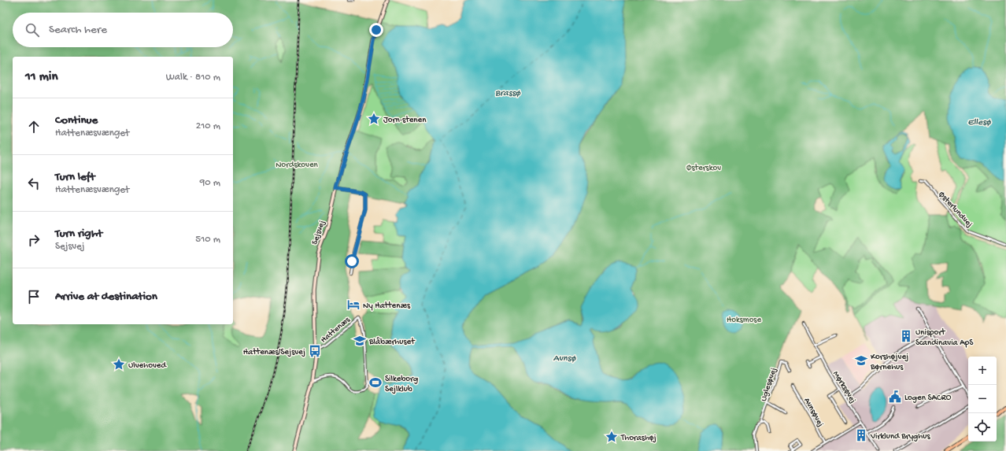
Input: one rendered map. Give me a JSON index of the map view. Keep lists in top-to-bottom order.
{
  "streets": {
    "street": [
      "Østerlundvej",
      "Sejsvej",
      "Hattenæs",
      "Uglesøvej",
      "Mørksøvej",
      "Avnsøvej"
    ]
  },
  "crossings": [
    ["Sejsvej", "Hattenæs"]
  ],
  "water": ["Brassø", "Ellesø", "Avnsø"],
  "parks": ["Nordskoven", "Østerskov", "Hoksmose"],
  "places": {
    "place": ["Jorn-stenen", "Ulvehoved", "Thorashøj"],
    "hotel": ["Ny Hattenæs"],
    "building": ["Unisport Scandinavia ApS", "Virklund Bryghus"],
    "school or university": ["Blåbærhuset", "Korshøjvej Børnehus"],
    "bus stop": ["Hattenæs/Sejsvej"],
    "sports": ["Silkeborg Sejlklub"],
    "public building": ["Logen SACRO"]
  },
  "page": {
    "search": "Search here",
    "heading": ["11 min", "Walk · 810 m"],
    "list": [
      ["Continue", "Hattenæsvænget", "210 m"],
      ["Turn left", "Hattenæsvænget", "90 m"],
      ["Turn right", "Sejsvej", "510 m"],
      "Arrive at destination"
    ],
    "map_buttons": ["+", "−"]
  }
}
